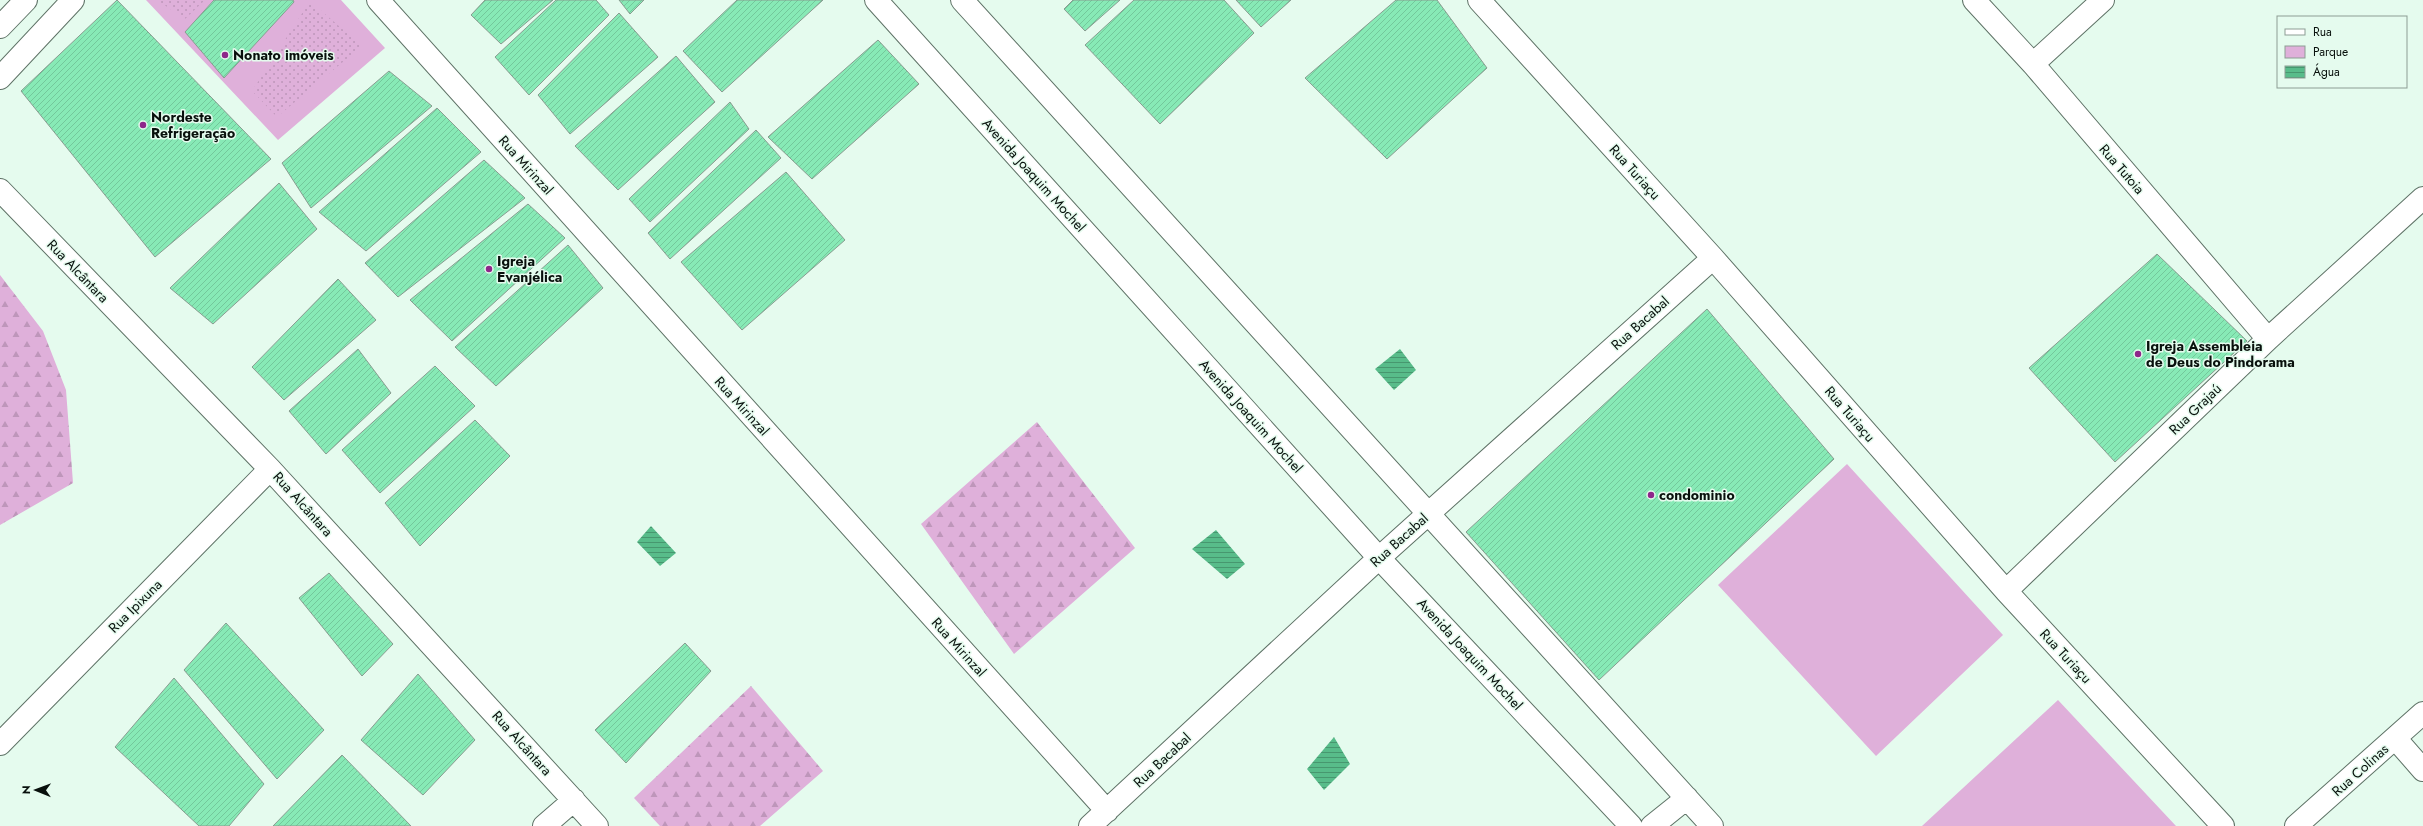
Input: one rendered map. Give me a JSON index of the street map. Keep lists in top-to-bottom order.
{
  "streets": {
    "street": [
      "Rua Mirinzal",
      "Rua Tutoia",
      "Rua Turiaçu",
      "Avenida Joaquim Mochel",
      "Rua Alcântara",
      "Rua Bacabal",
      "Rua Grajaú",
      "Rua Ipixuna",
      "Rua Colinas"
    ]
  },
  "crossings": [
    ["Rua Mirinzal", "Rua Bacabal"],
    ["Rua Tutoia", "Rua Grajaú"],
    ["Rua Turiaçu", "Rua Bacabal"],
    ["Rua Turiaçu", "Rua Grajaú"],
    ["Avenida Joaquim Mochel", "Rua Bacabal"],
    ["Rua Alcântara", "Rua Ipixuna"]
  ],
  "places": [
    "Nonato imóveis",
    "Nordeste Refrigeração",
    "Igreja Evanjélica",
    "Igreja Assembleia de Deus do Pindorama",
    "condominio"
  ],
  "legend": ["Rua", "Parque", "Água"],
  "north": "left"
}
